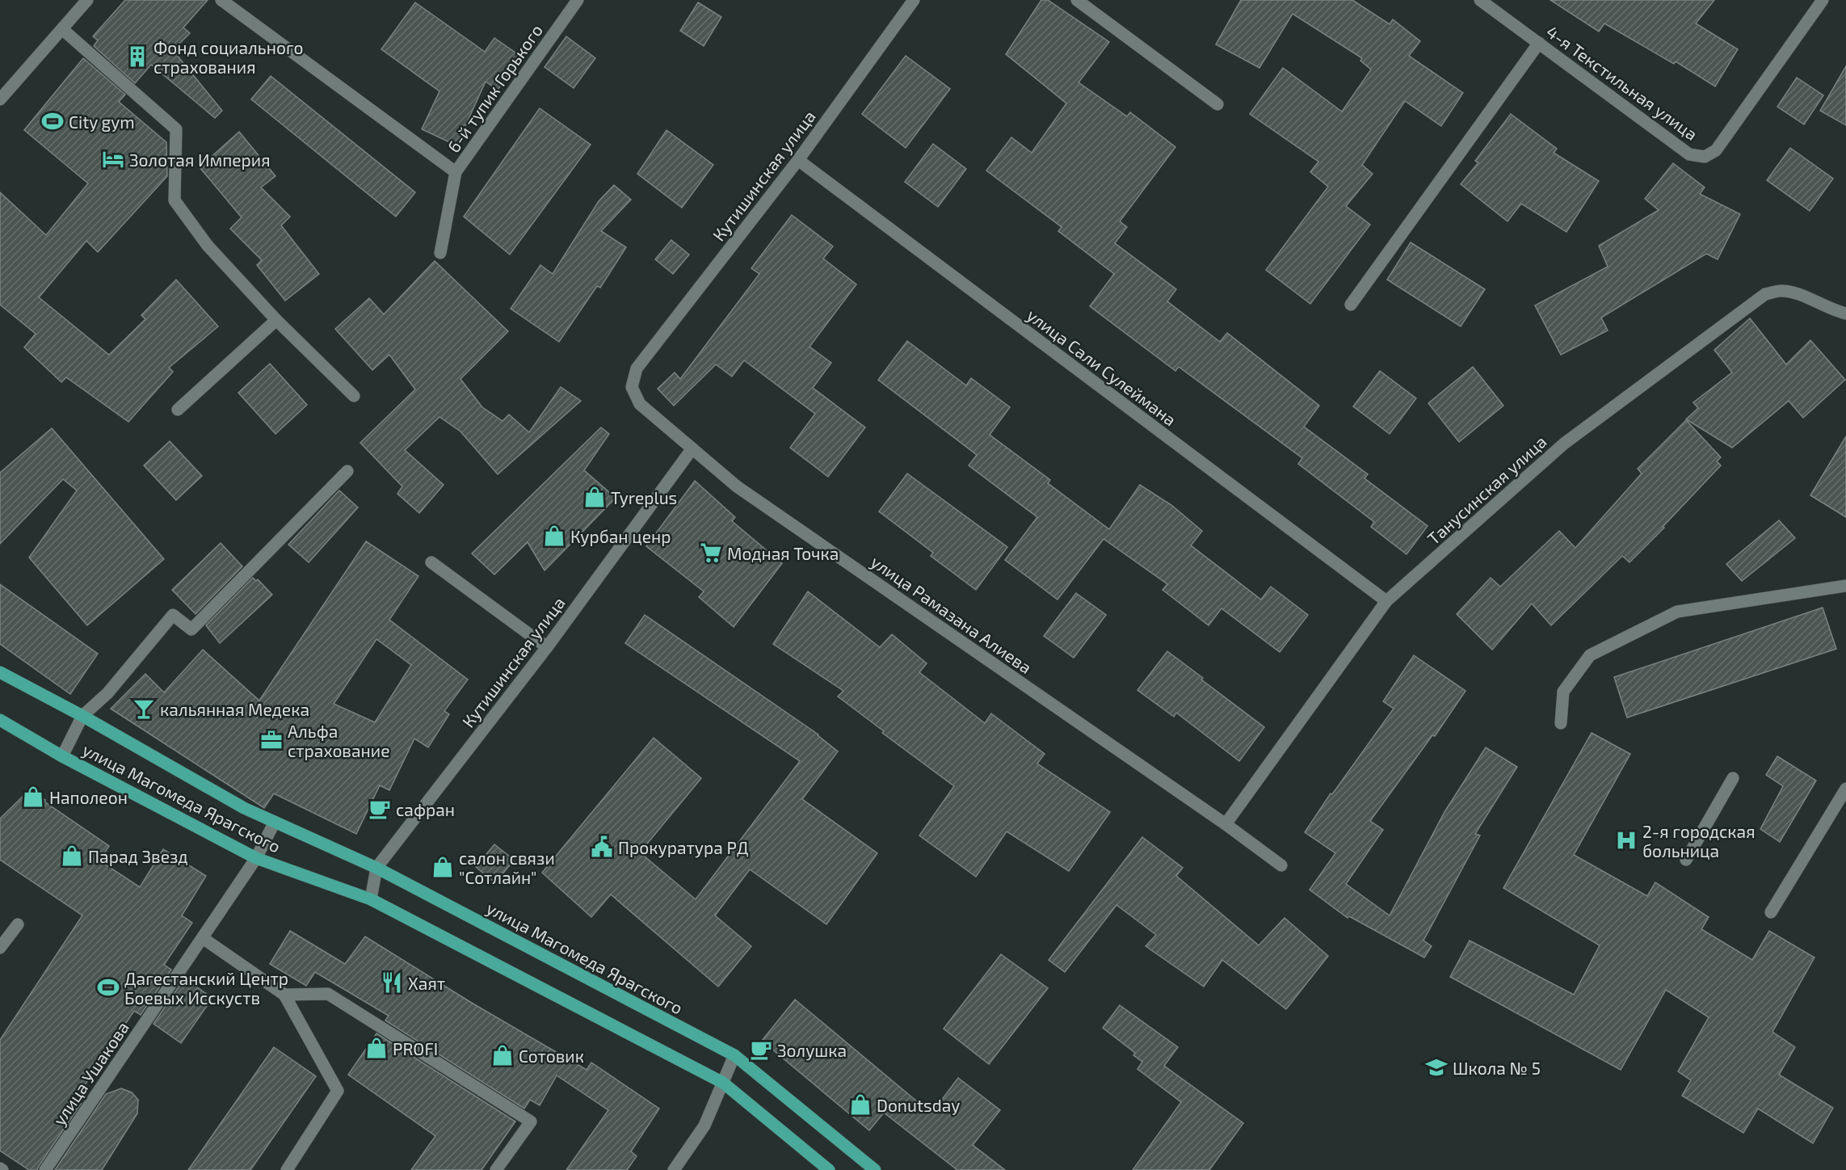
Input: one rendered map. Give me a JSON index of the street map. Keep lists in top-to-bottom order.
{
  "streets": {
    "main road": ["улица Магомеда Ярагского"],
    "street": [
      "4-я Текстильная улица",
      "6-й тупик Горького",
      "Кутишинская улица",
      "улица Сали Сулеймана",
      "Танусинская улица",
      "улица Рамазана Алиева",
      "улица Ушакова"
    ]
  },
  "crossings": [
    ["Кутишинская улица", "улица Сали Сулеймана"],
    ["Кутишинская улица", "улица Рамазана Алиева"],
    ["Кутишинская улица", "улица Магомеда Ярагского"],
    ["улица Сали Сулеймана", "Танусинская улица"],
    ["Танусинская улица", "улица Рамазана Алиева"],
    ["улица Магомеда Ярагского", "улица Ушакова"]
  ],
  "places": {
    "building": ["Фонд социального страхования"],
    "sports": ["City gym", "Дагестанский Центр Боевых Исскуств"],
    "hotel": ["Золотая Империя"],
    "shop": [
      "Tyreplus",
      "Курбан ценр",
      "Наполеон",
      "Парад Звезд",
      "салон связи \"Сотлайн\"",
      "PROFI",
      "Сотовик",
      "Donutsday"
    ],
    "supermarket": ["Модная Точка"],
    "bar": ["кальянная Медека"],
    "office": ["Альфа страхование"],
    "cafe": ["сафран", "Золушка"],
    "hospital": ["2-я городская больница"],
    "public building": ["Прокуратура РД"],
    "restaurant": ["Хаят"],
    "school or university": ["Школа № 5"]
  }
}
